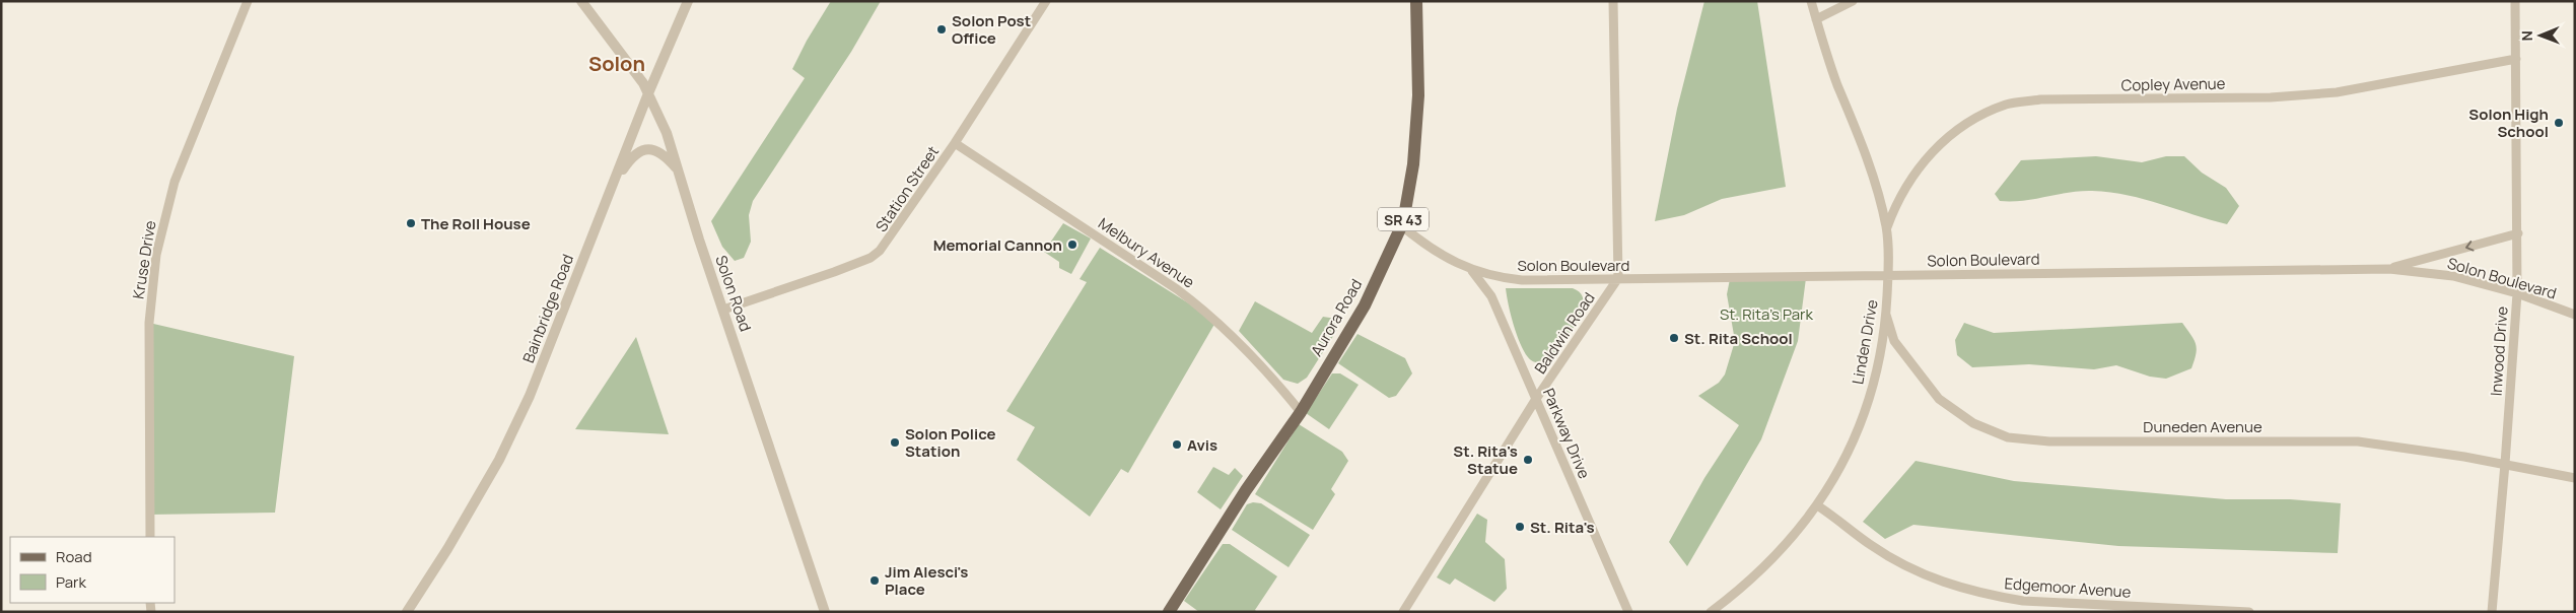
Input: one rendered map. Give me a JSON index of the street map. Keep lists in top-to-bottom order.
{
  "streets": {
    "main road": ["SR 43", "Aurora Road"],
    "street": [
      "Copley Avenue",
      "Station Street",
      "Melbury Avenue",
      "Kruse Drive",
      "Solon Boulevard",
      "Solon Road",
      "Bainbridge Road",
      "Baldwin Road",
      "Linden Drive",
      "Inwood Drive",
      "Duneden Avenue",
      "Parkway Drive",
      "Edgemoor Avenue"
    ]
  },
  "crossings": [
    ["Copley Avenue", "Linden Drive"],
    ["Copley Avenue", "Inwood Drive"],
    ["Station Street", "Melbury Avenue"],
    ["Station Street", "Solon Road"],
    ["Melbury Avenue", "Aurora Road"],
    ["Solon Boulevard", "Aurora Road"],
    ["Solon Boulevard", "Baldwin Road"],
    ["Solon Boulevard", "Linden Drive"],
    ["Solon Boulevard", "Inwood Drive"],
    ["Solon Boulevard", "Parkway Drive"],
    ["Solon Road", "Bainbridge Road"],
    ["Baldwin Road", "Parkway Drive"],
    ["Linden Drive", "Duneden Avenue"],
    ["Linden Drive", "Edgemoor Avenue"],
    ["Inwood Drive", "Duneden Avenue"]
  ],
  "districts": ["Solon"],
  "parks": ["St. Rita's Park"],
  "places": [
    "Solon Post Office",
    "Solon High School",
    "The Roll House",
    "Memorial Cannon",
    "St. Rita School",
    "Solon Police Station",
    "Avis",
    "St. Rita's Statue",
    "St. Rita's",
    "Jim Alesci's Place"
  ],
  "legend": ["Road", "Park"],
  "north": "left"
}
